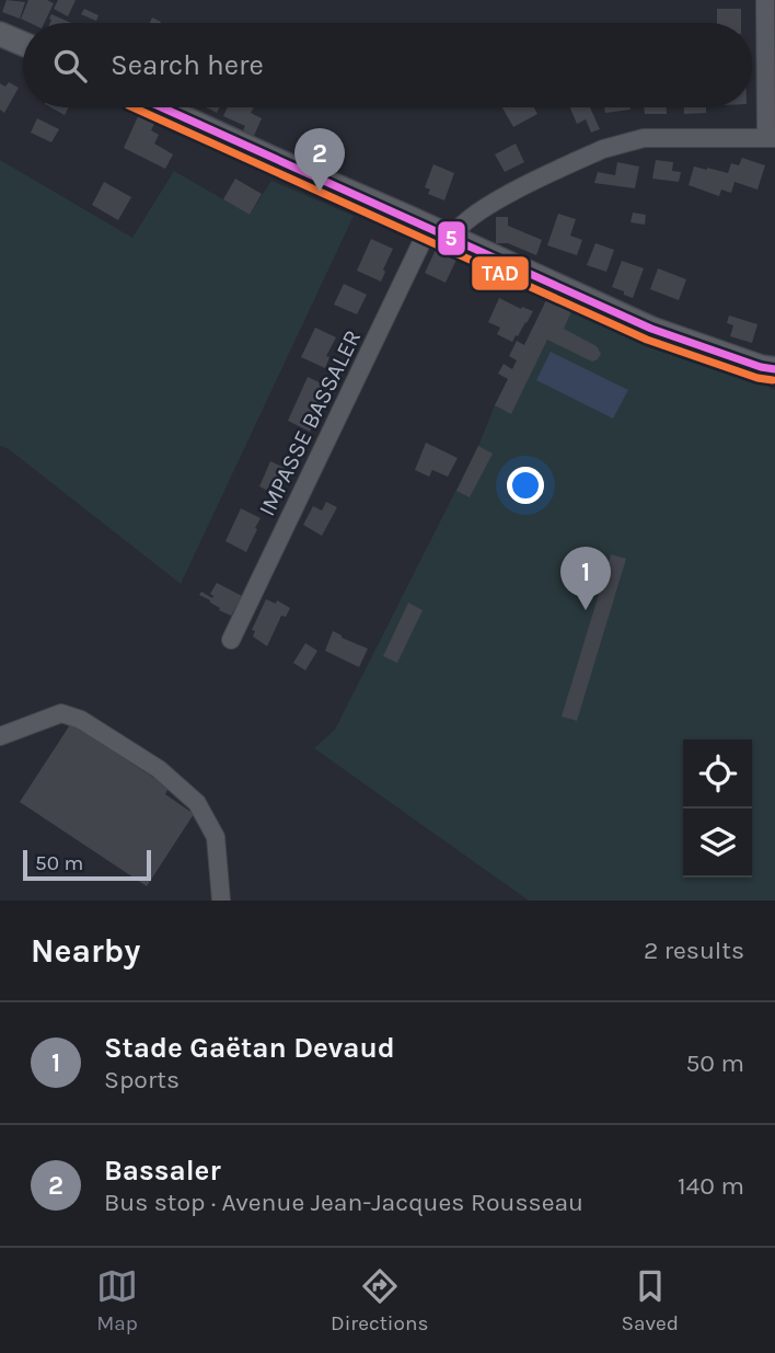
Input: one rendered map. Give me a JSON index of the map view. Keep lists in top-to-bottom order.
{
  "streets": {
    "street": ["IMPASSE BASSALER"]
  },
  "lines": ["transit line 5", "transit line TAD"],
  "scale_bar": "50 m",
  "page": {
    "search": "Search here",
    "pins": ["2", "1"],
    "scale": "50 m",
    "heading": ["Nearby", "2 results"],
    "list": [
      {
        "mark": "1",
        "name": "Stade Gaëtan Devaud",
        "note": "Sports",
        "value": "50 m"
      },
      {
        "mark": "2",
        "name": "Bassaler",
        "note": "Bus stop · Avenue Jean-Jacques Rousseau",
        "value": "140 m"
      }
    ],
    "nav": ["Map", "Directions", "Saved"]
  }
}
